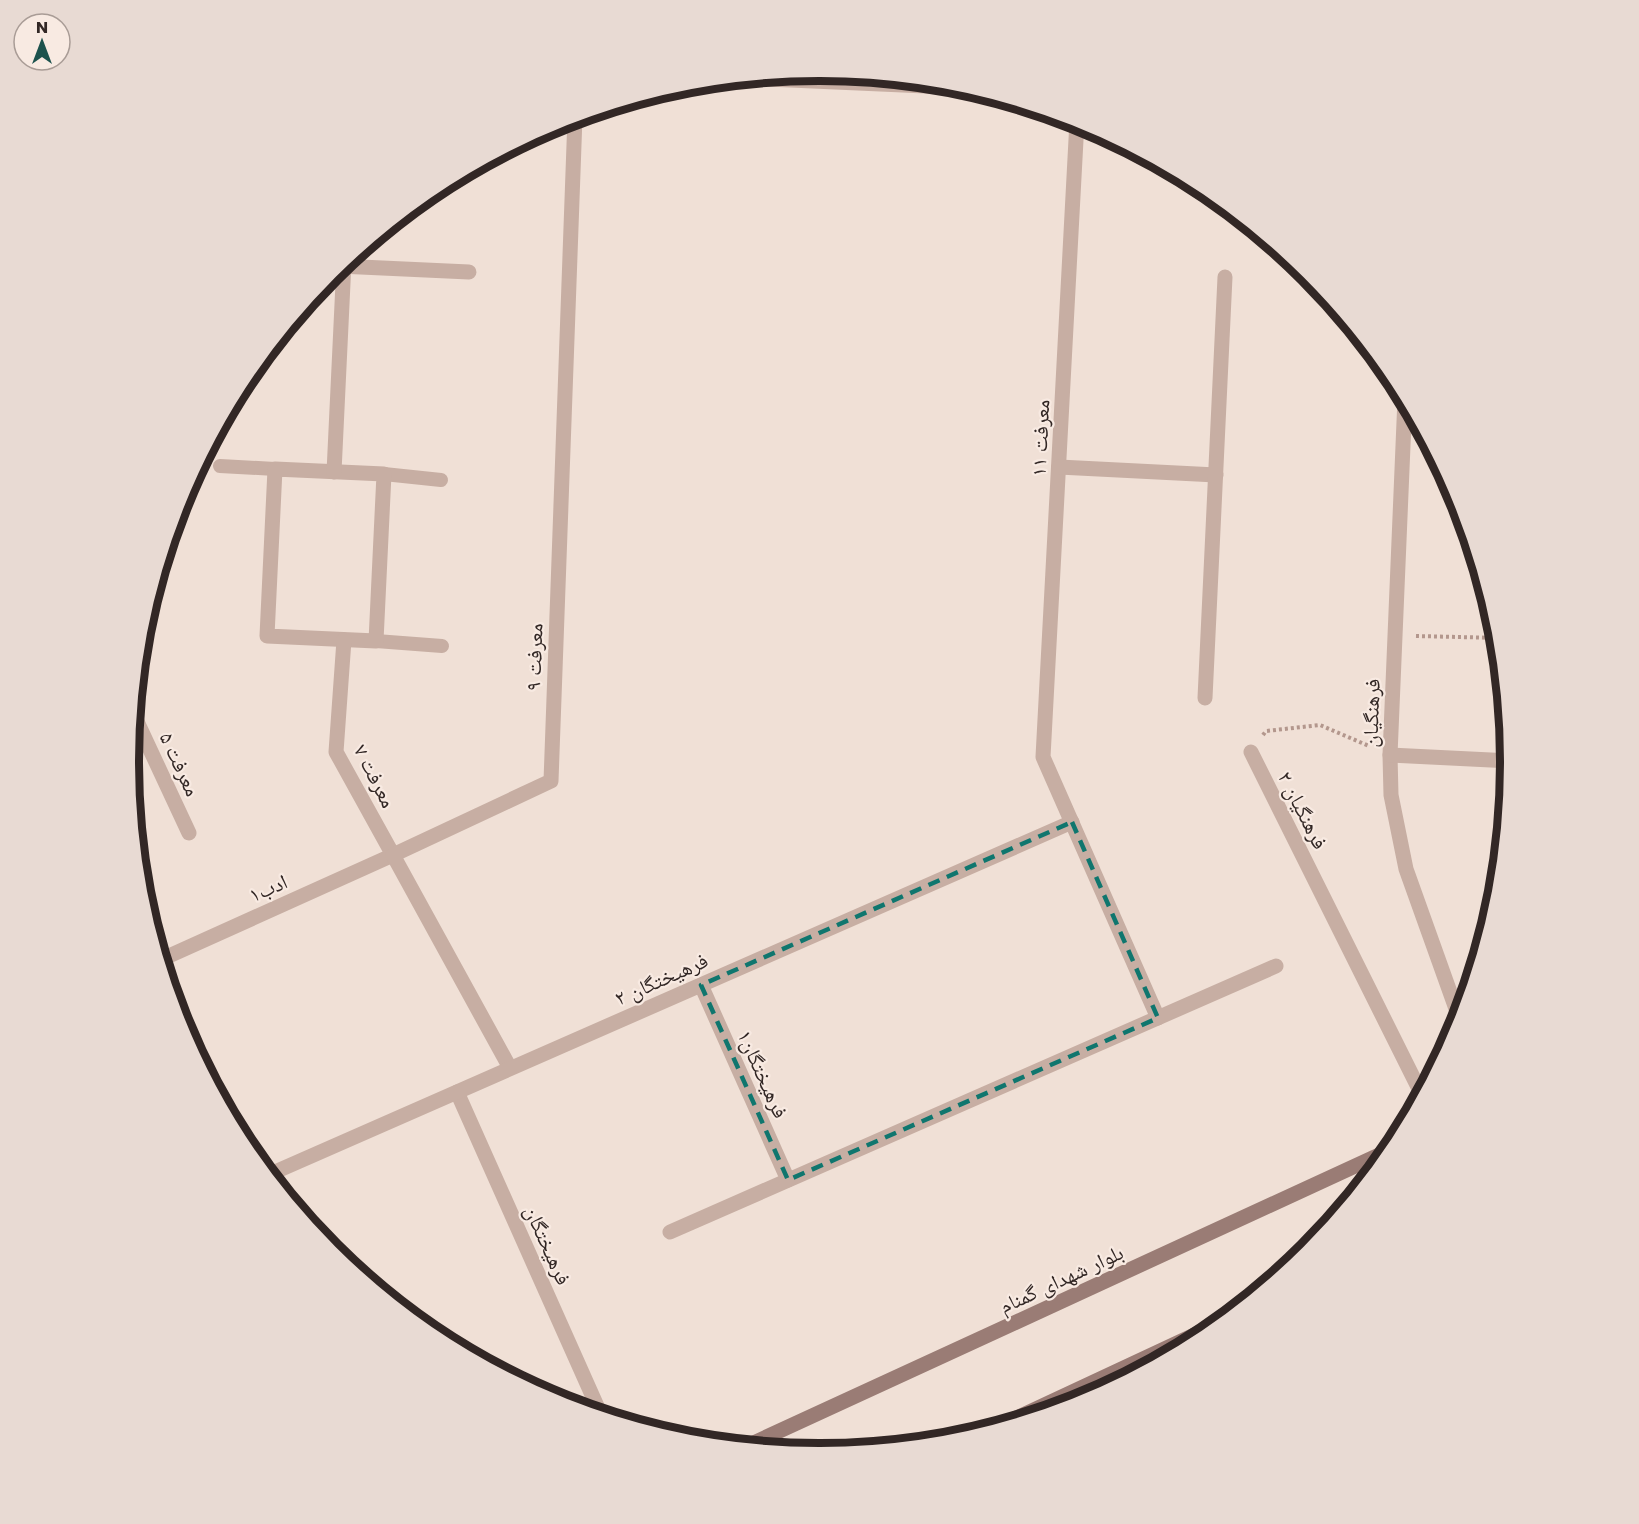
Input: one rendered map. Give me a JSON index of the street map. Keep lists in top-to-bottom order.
{
  "streets": {
    "main road": ["بلوار شهدای گمنام"],
    "street": [
      "معرفت ۱۱",
      "معرفت ۹",
      "فرهنگیان",
      "معرفت ۵",
      "معرفت ۷",
      "فرهنگیان ۲",
      "ادب۱",
      "فرهیختگان ۲",
      "فرهیختگان۱",
      "فرهیختگان"
    ]
  },
  "crossings": [
    ["معرفت ۱۱", "فرهیختگان ۲"],
    ["معرفت ۹", "معرفت ۷"],
    ["معرفت ۹", "ادب۱"],
    ["معرفت ۷", "ادب۱"],
    ["فرهیختگان ۲", "فرهیختگان۱"],
    ["فرهیختگان ۲", "فرهیختگان"]
  ],
  "north": "top"
}
